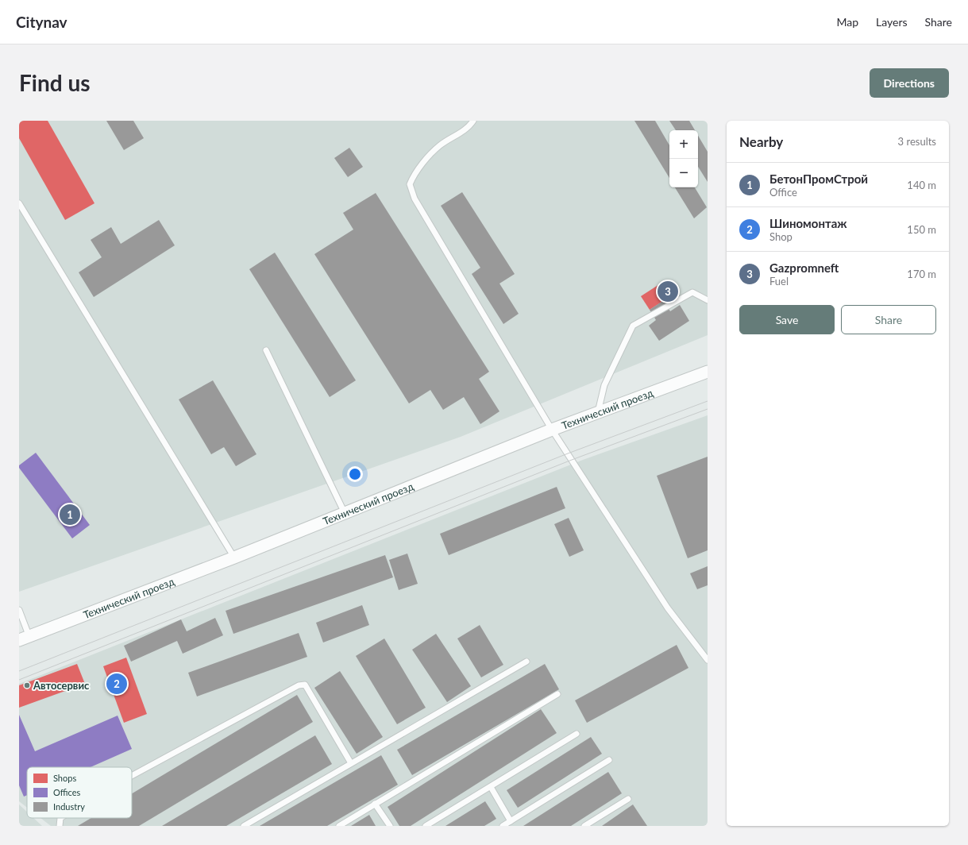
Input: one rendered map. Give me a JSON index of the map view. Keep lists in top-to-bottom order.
{
  "streets": {
    "street": ["Технический проезд"]
  },
  "places": ["Автосервис"],
  "legend": ["Shops", "Offices", "Industry"],
  "page": {
    "header": "Citynav",
    "nav": ["Map", "Layers", "Share"],
    "buttons": [
      "Directions",
      ["Save", "Share"]
    ],
    "title": "Find us",
    "heading": ["Nearby", "3 results"],
    "map_buttons": ["+", "−"],
    "list": [
      {
        "mark": "1",
        "name": "БетонПромСтрой",
        "note": "Office",
        "value": "140 m"
      },
      {
        "mark": "2",
        "name": "Шиномонтаж",
        "note": "Shop",
        "value": "150 m"
      },
      {
        "mark": "3",
        "name": "Gazpromneft",
        "note": "Fuel",
        "value": "170 m"
      }
    ],
    "pins": ["3", "1", "2"]
  }
}
